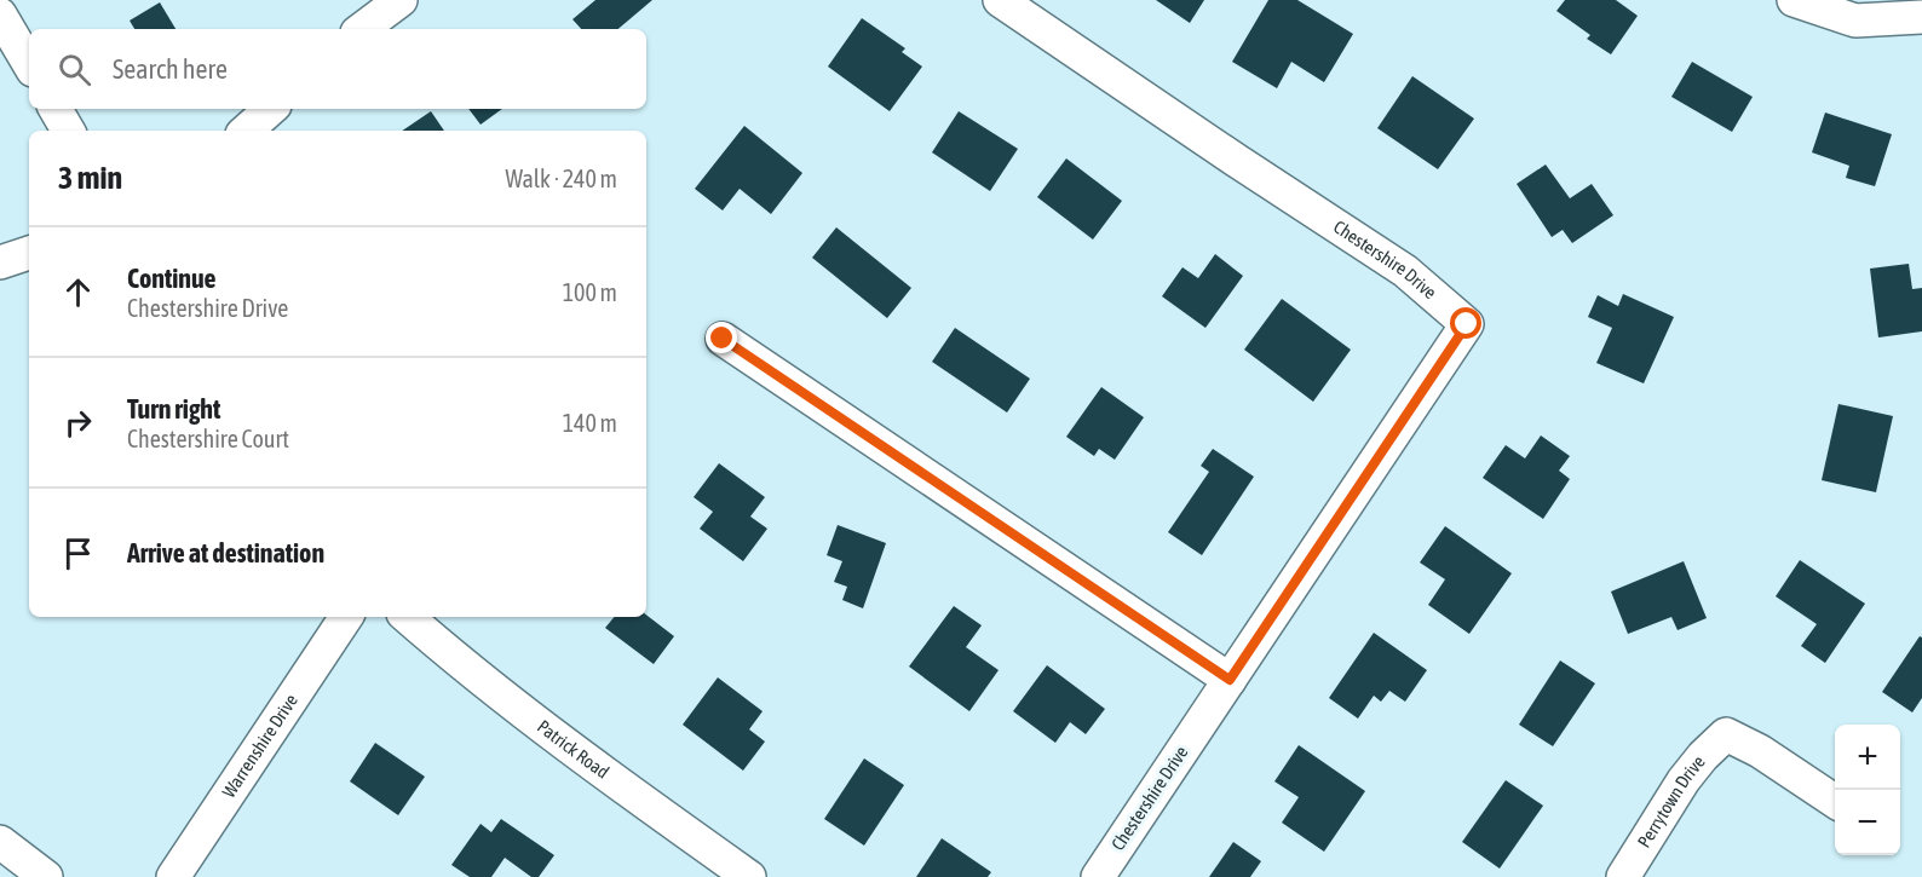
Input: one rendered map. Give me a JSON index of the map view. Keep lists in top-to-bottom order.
{
  "streets": {
    "street": [
      "Chestershire Drive",
      "Warrenshire Drive",
      "Patrick Road",
      "Perrytown Drive"
    ]
  },
  "page": {
    "search": "Search here",
    "heading": ["3 min", "Walk · 240 m"],
    "list": [
      ["Continue", "Chestershire Drive", "100 m"],
      ["Turn right", "Chestershire Court", "140 m"],
      "Arrive at destination"
    ],
    "map_buttons": ["+", "−"]
  }
}
